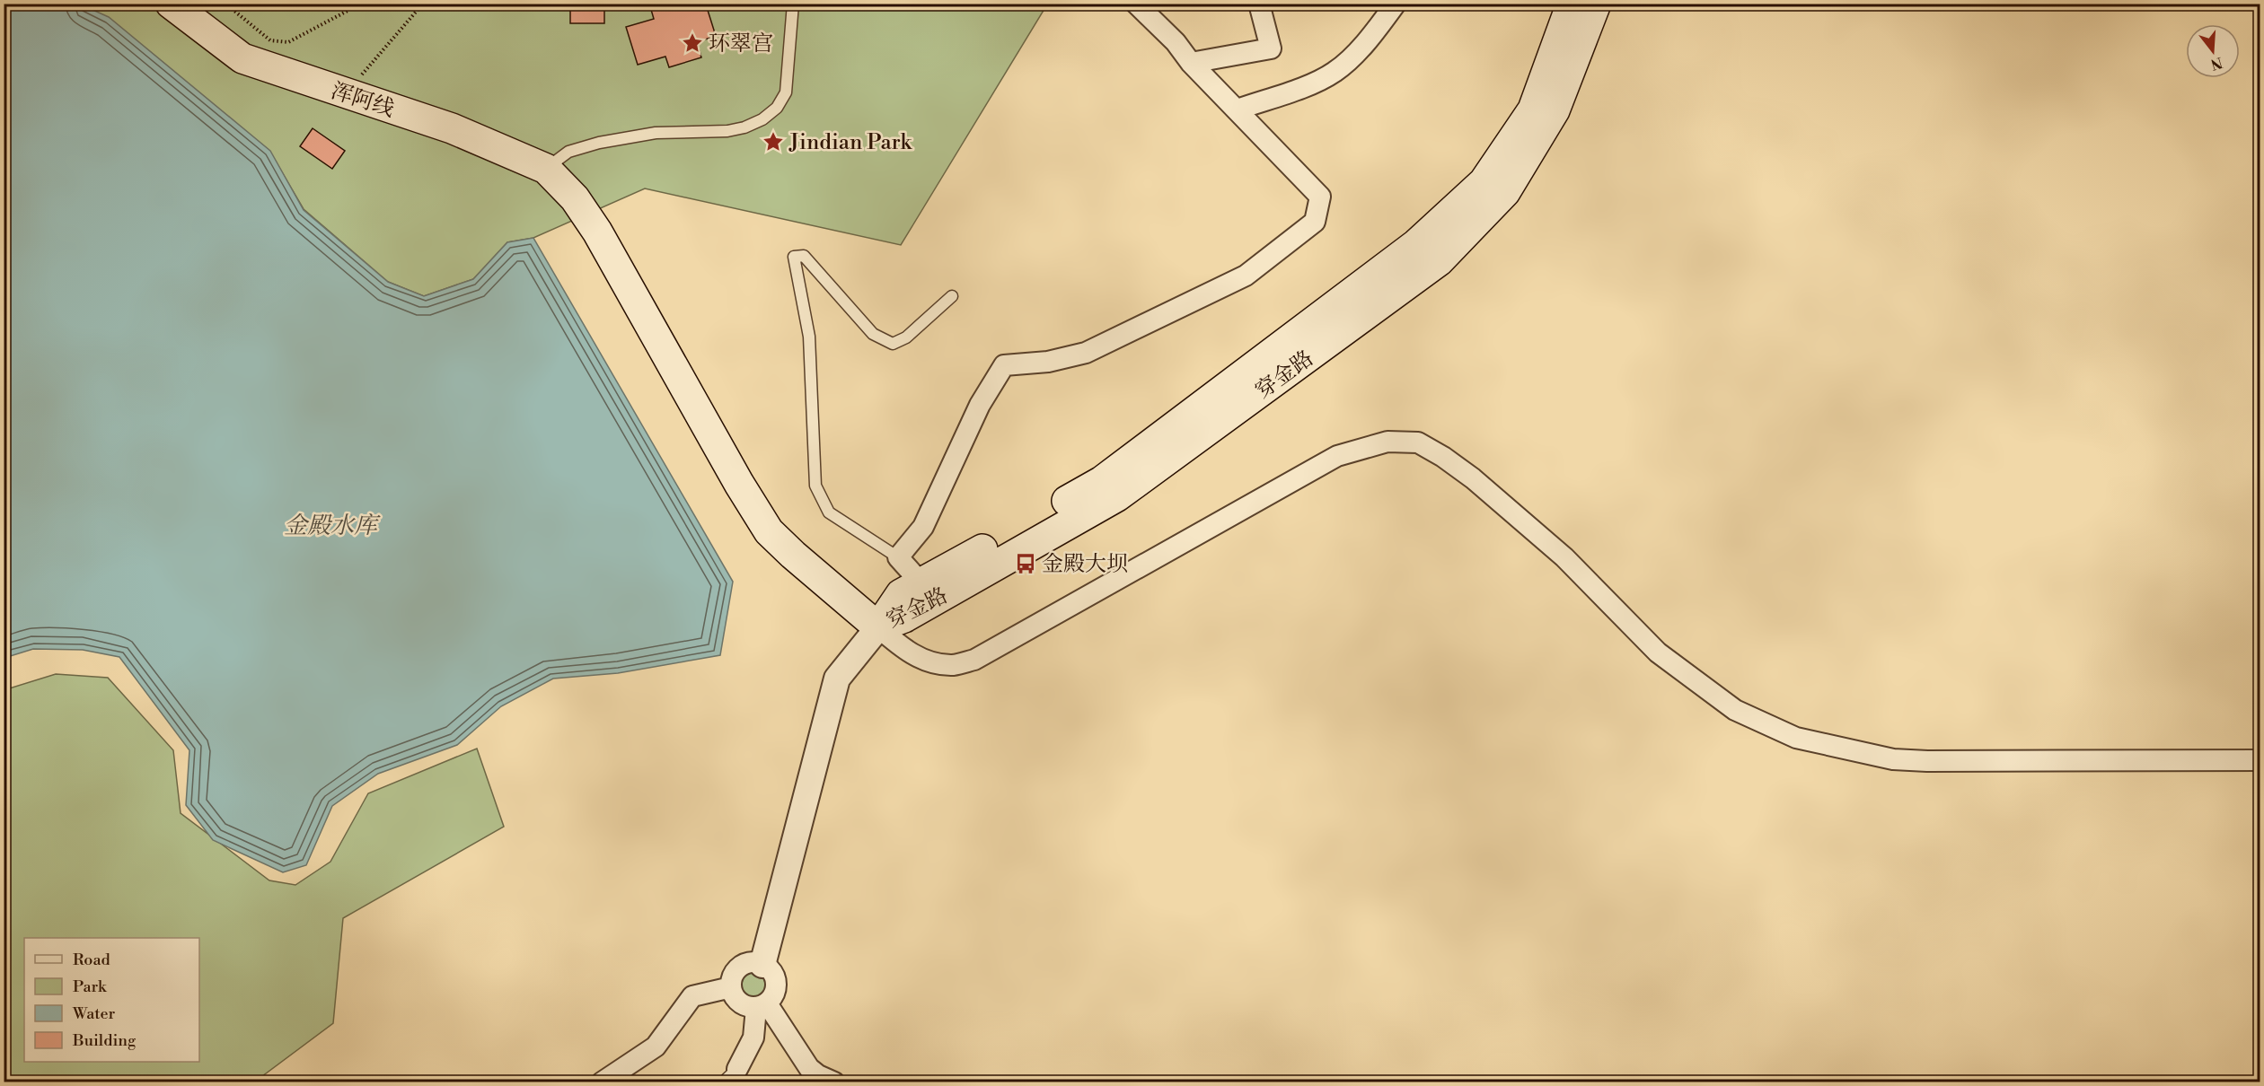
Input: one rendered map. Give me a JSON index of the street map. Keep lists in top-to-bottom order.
{
  "streets": {
    "main road": ["浑阿线", "穿金路"]
  },
  "water": ["金殿水库"],
  "places": {
    "place": ["环翠宫", "Jindian Park"],
    "bus stop": ["金殿大坝"]
  },
  "legend": [
    "Road",
    "Park",
    "Water",
    "Building"
  ],
  "north": "bottom"
}
